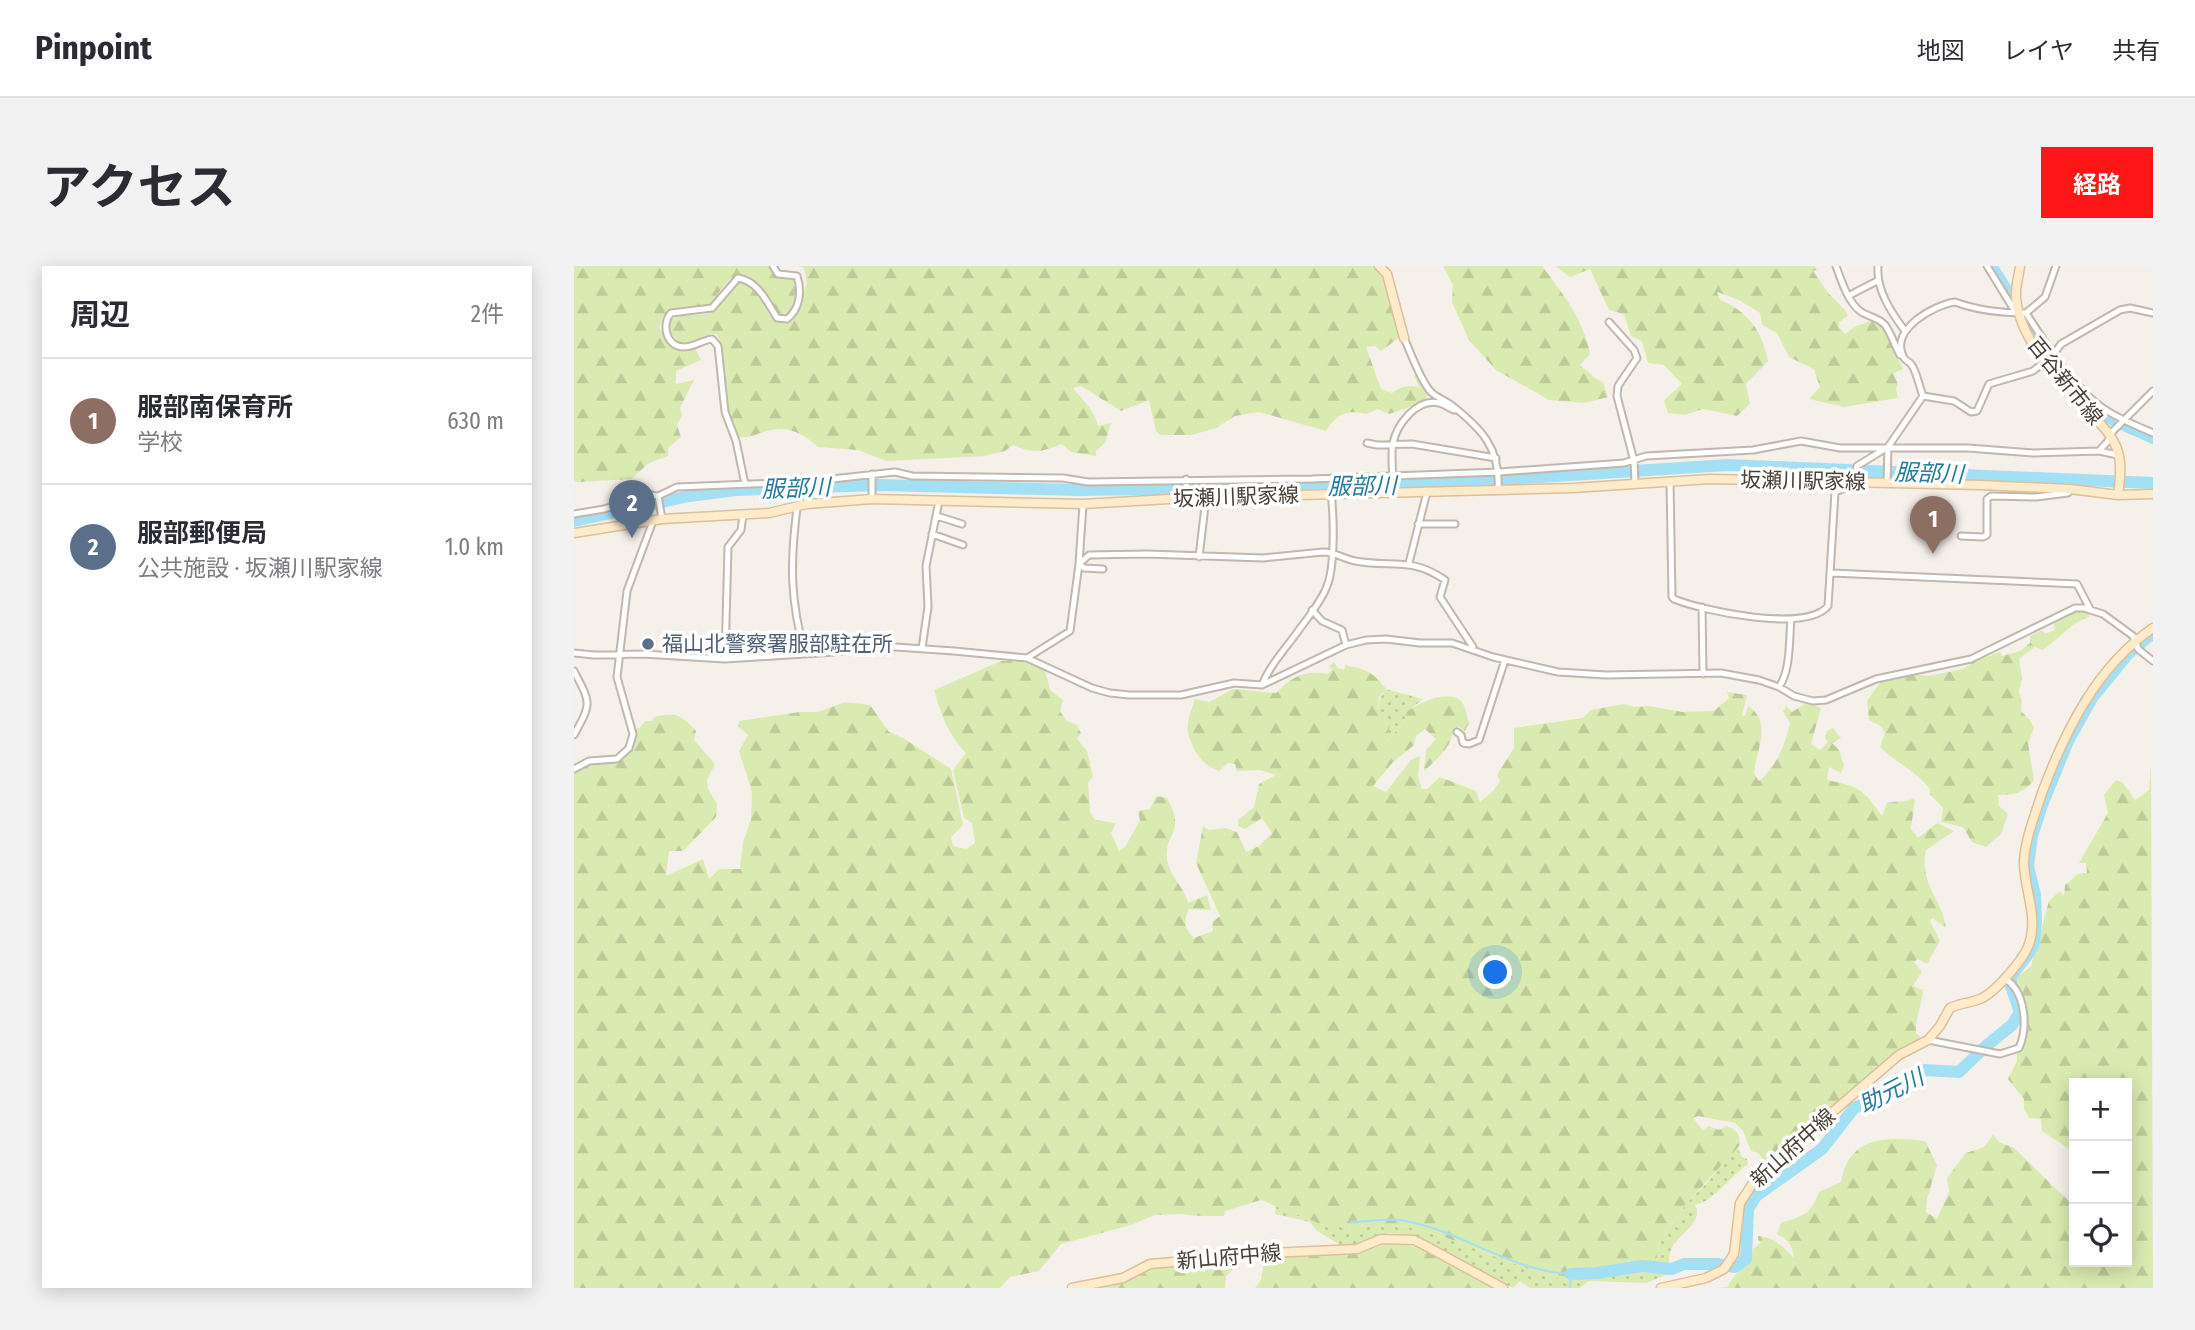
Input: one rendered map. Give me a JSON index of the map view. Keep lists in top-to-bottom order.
{
  "streets": {
    "main road": ["百谷新市線", "坂瀬川駅家線", "新山府中線"]
  },
  "crossings": [
    ["百谷新市線", "坂瀬川駅家線"]
  ],
  "water": ["服部川", "助元川"],
  "places": ["福山北警察署服部駐在所"],
  "page": {
    "header": "Pinpoint",
    "nav": ["地図", "レイヤ", "共有"],
    "title": "アクセス",
    "buttons": "経路",
    "heading": ["周辺", "2件"],
    "list": [
      {
        "mark": "1",
        "name": "服部南保育所",
        "note": "学校",
        "value": "630 m"
      },
      {
        "mark": "2",
        "name": "服部郵便局",
        "note": "公共施設 · 坂瀬川駅家線",
        "value": "1.0 km"
      }
    ],
    "pins": ["2", "1"],
    "map_buttons": ["+", "−"]
  }
}
